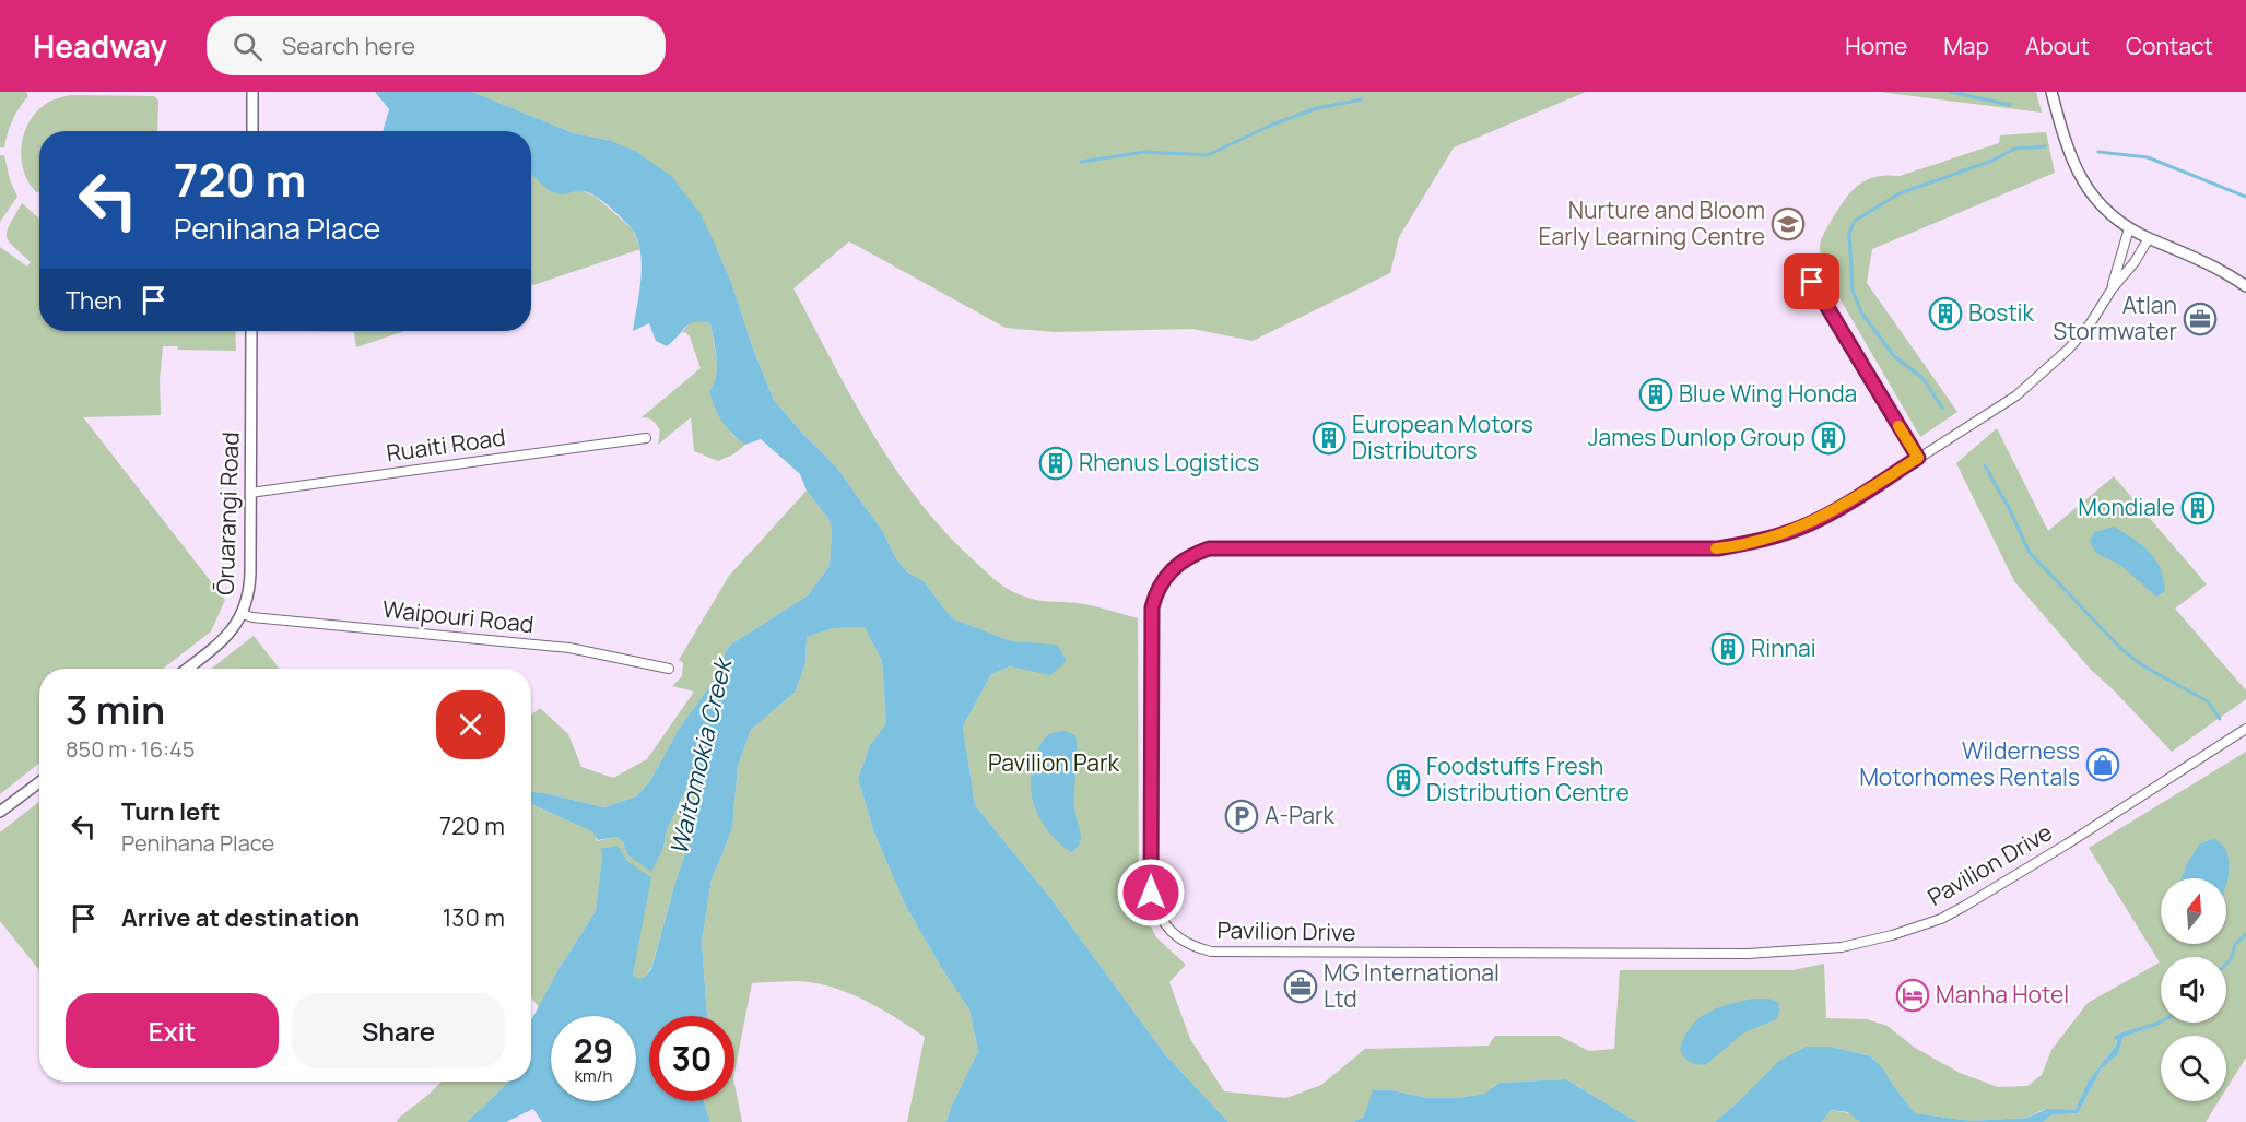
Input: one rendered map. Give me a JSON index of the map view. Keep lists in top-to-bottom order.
{
  "streets": {
    "street": [
      "Ruaiti Road",
      "Ōruarangi Road",
      "Waipouri Road",
      "Pavilion Drive"
    ]
  },
  "crossings": [
    ["Ruaiti Road", "Ōruarangi Road"],
    ["Ōruarangi Road", "Waipouri Road"]
  ],
  "water": ["Waitomokia Creek"],
  "parks": ["Pavilion Park"],
  "places": {
    "school or university": ["Nurture and Bloom Early Learning Centre"],
    "building": [
      "Bostik",
      "Blue Wing Honda",
      "European Motors Distributors",
      "James Dunlop Group",
      "Rhenus Logistics",
      "Mondiale",
      "Rinnai",
      "Foodstuffs Fresh Distribution Centre"
    ],
    "office": ["Atlan Stormwater", "MG International Ltd"],
    "shop": ["Wilderness Motorhomes Rentals"],
    "parking": ["A-Park"],
    "hotel": ["Manha Hotel"]
  },
  "north": "top",
  "page": {
    "header": "Headway",
    "search": "Search here",
    "nav": [
      "Home",
      "Map",
      "About",
      "Contact"
    ],
    "turn": ["720 m", "Penihana Place"],
    "then": "Then",
    "heading": ["3 min", "850 m · 16:45"],
    "list": [
      {
        "name": "Turn left",
        "note": "Penihana Place",
        "value": "720 m"
      },
      {
        "name": "Arrive at destination",
        "value": "130 m"
      }
    ],
    "buttons": ["Exit", "Share"],
    "speed": "29 km/h",
    "limit": "30"
  }
}
